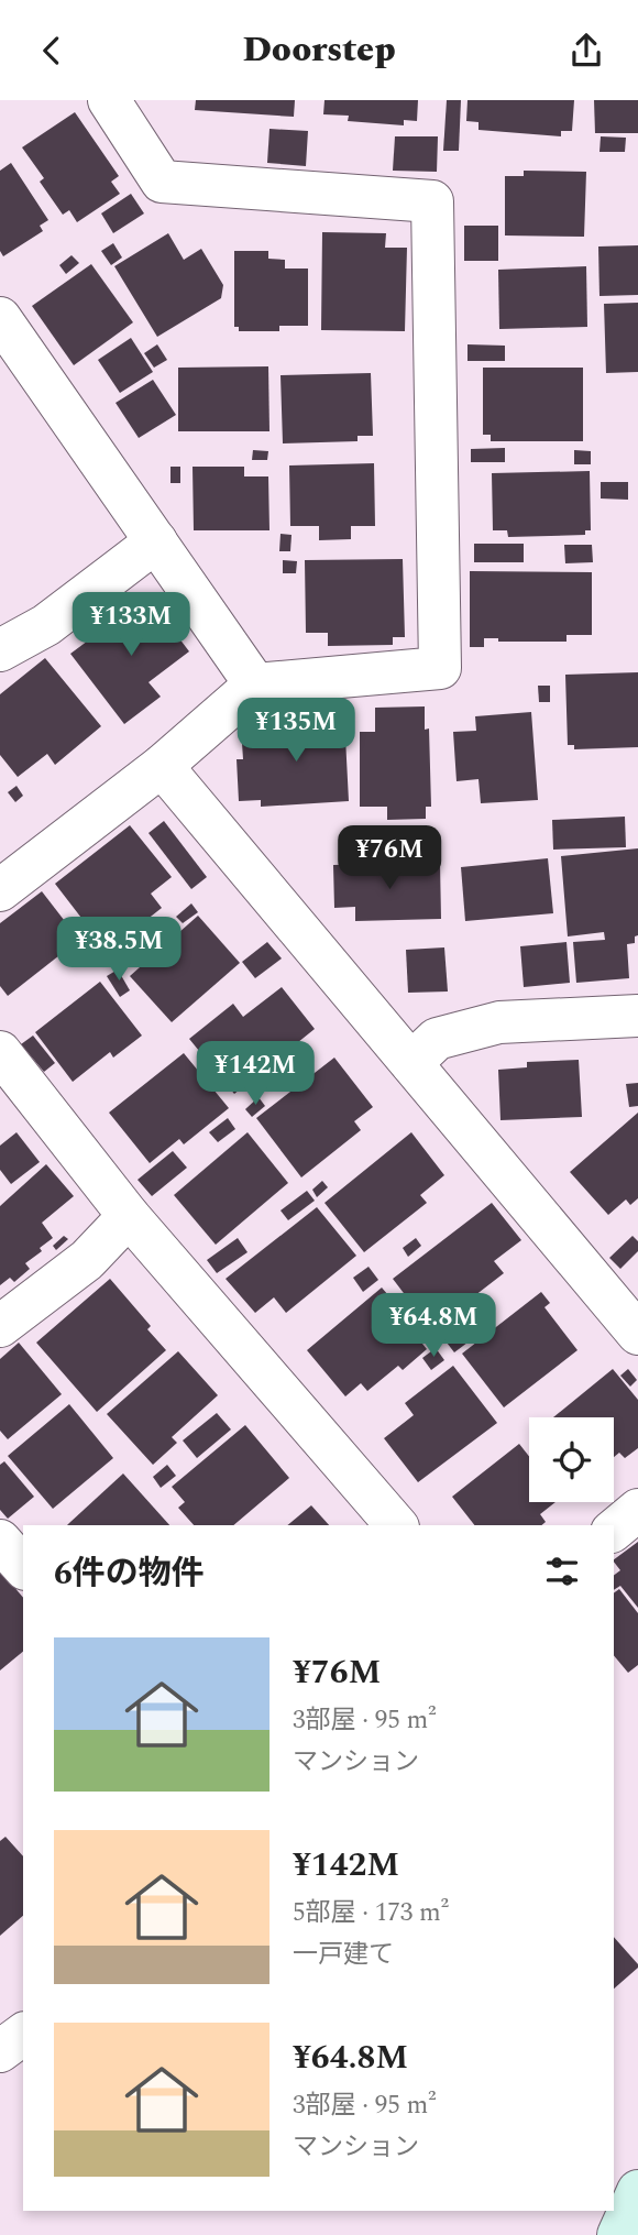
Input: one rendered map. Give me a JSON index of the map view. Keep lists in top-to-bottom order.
{
  "page": {
    "header": "Doorstep",
    "price": [
      "¥133M",
      "¥135M",
      "¥76M",
      "¥38.5M",
      "¥142M",
      "¥64.8M"
    ],
    "heading": "6件の物件",
    "list": [
      {
        "name": "¥76M",
        "note": "3部屋 · 95 m² · マンション"
      },
      {
        "name": "¥142M",
        "note": "5部屋 · 173 m² · 一戸建て"
      },
      {
        "name": "¥64.8M",
        "note": "3部屋 · 95 m² · マンション"
      }
    ]
  }
}
